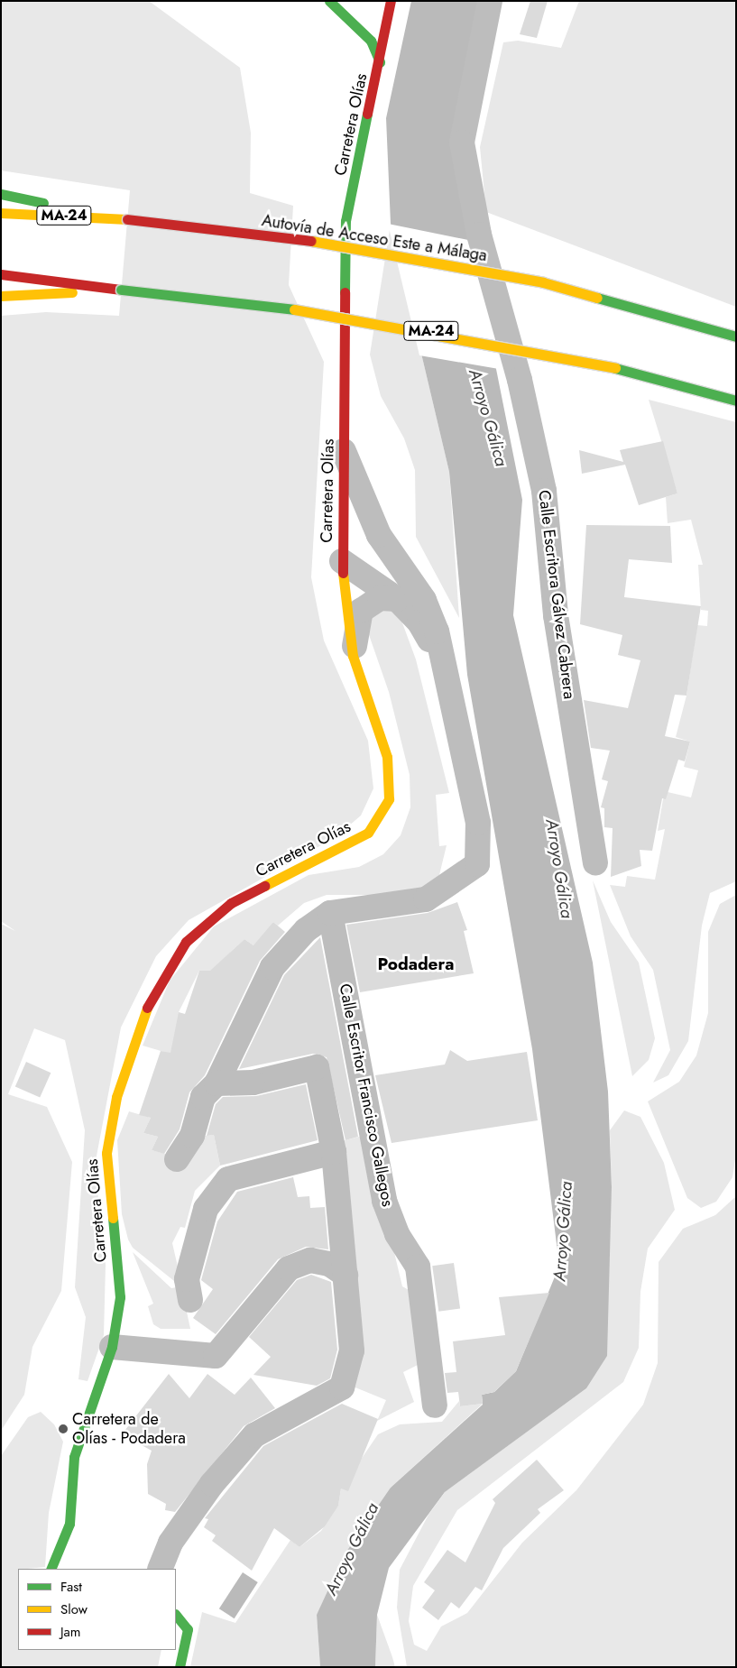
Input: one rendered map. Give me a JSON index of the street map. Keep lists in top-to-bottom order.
{
  "streets": {
    "main road": ["Carretera Olías", "MA-24", "Autovía de Acceso Este a Málaga"],
    "street": ["Calle Escritora Gálvez Cabrera", "Calle Escritor Francisco Gallegos"]
  },
  "districts": ["Podadera"],
  "water": ["Arroyo Gálica"],
  "places": ["Carretera de Olías - Podadera"],
  "legend": ["Fast", "Slow", "Jam"]
}
